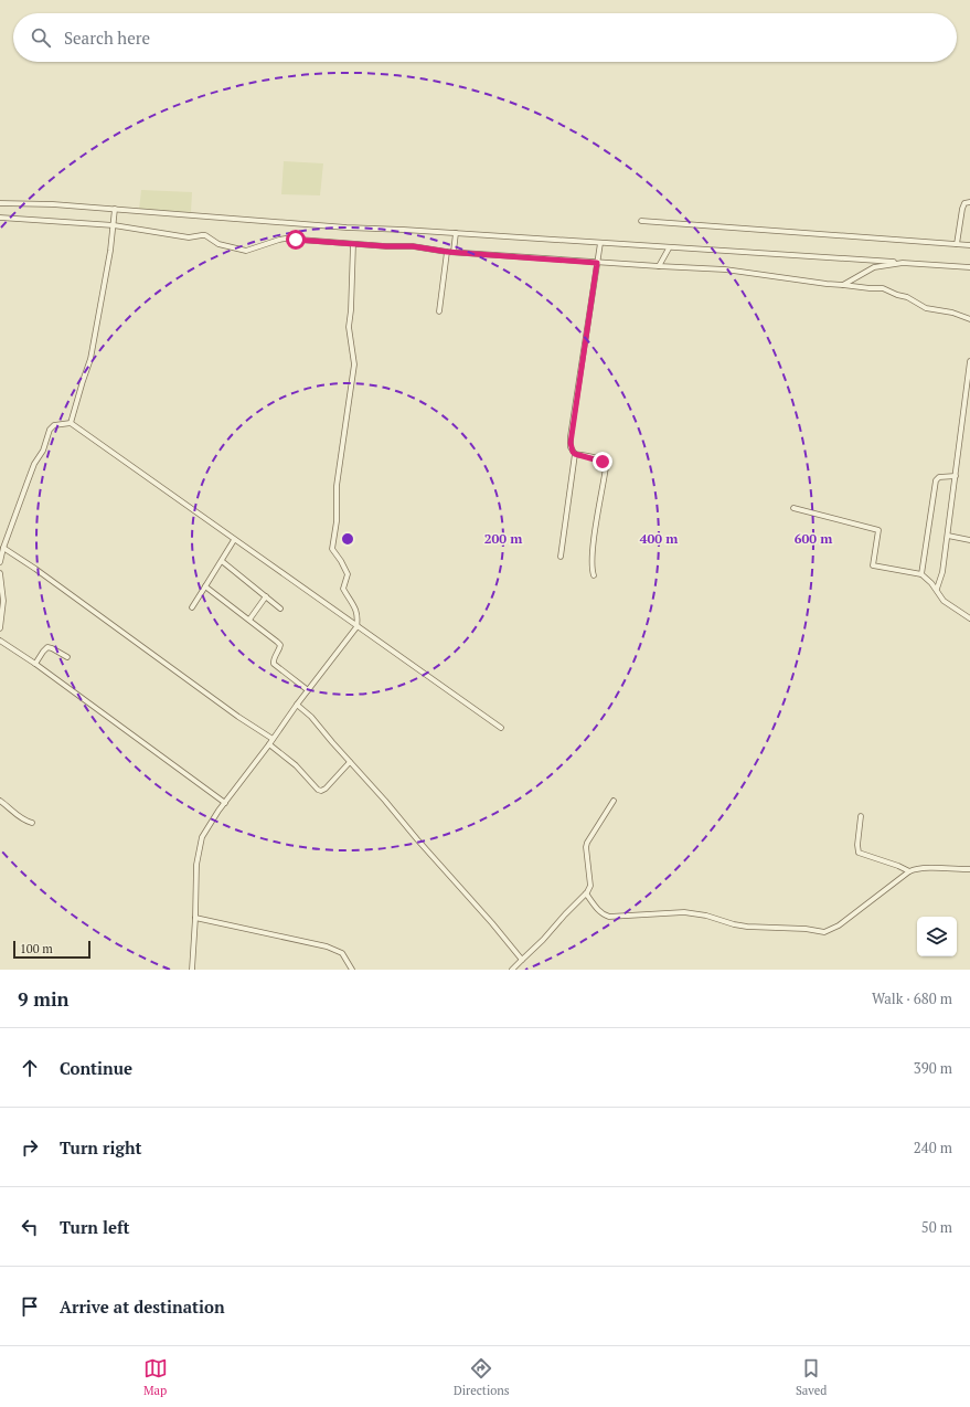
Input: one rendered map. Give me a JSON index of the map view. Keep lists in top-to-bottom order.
{
  "scale_bar": "100 m",
  "page": {
    "search": "Search here",
    "scale": "100 m",
    "heading": ["9 min", "Walk · 680 m"],
    "list": [
      ["Continue", "390 m"],
      ["Turn right", "240 m"],
      ["Turn left", "50 m"],
      "Arrive at destination"
    ],
    "nav": ["Map", "Directions", "Saved"]
  },
  "rings": ["200 m", "400 m", "600 m"]
}
